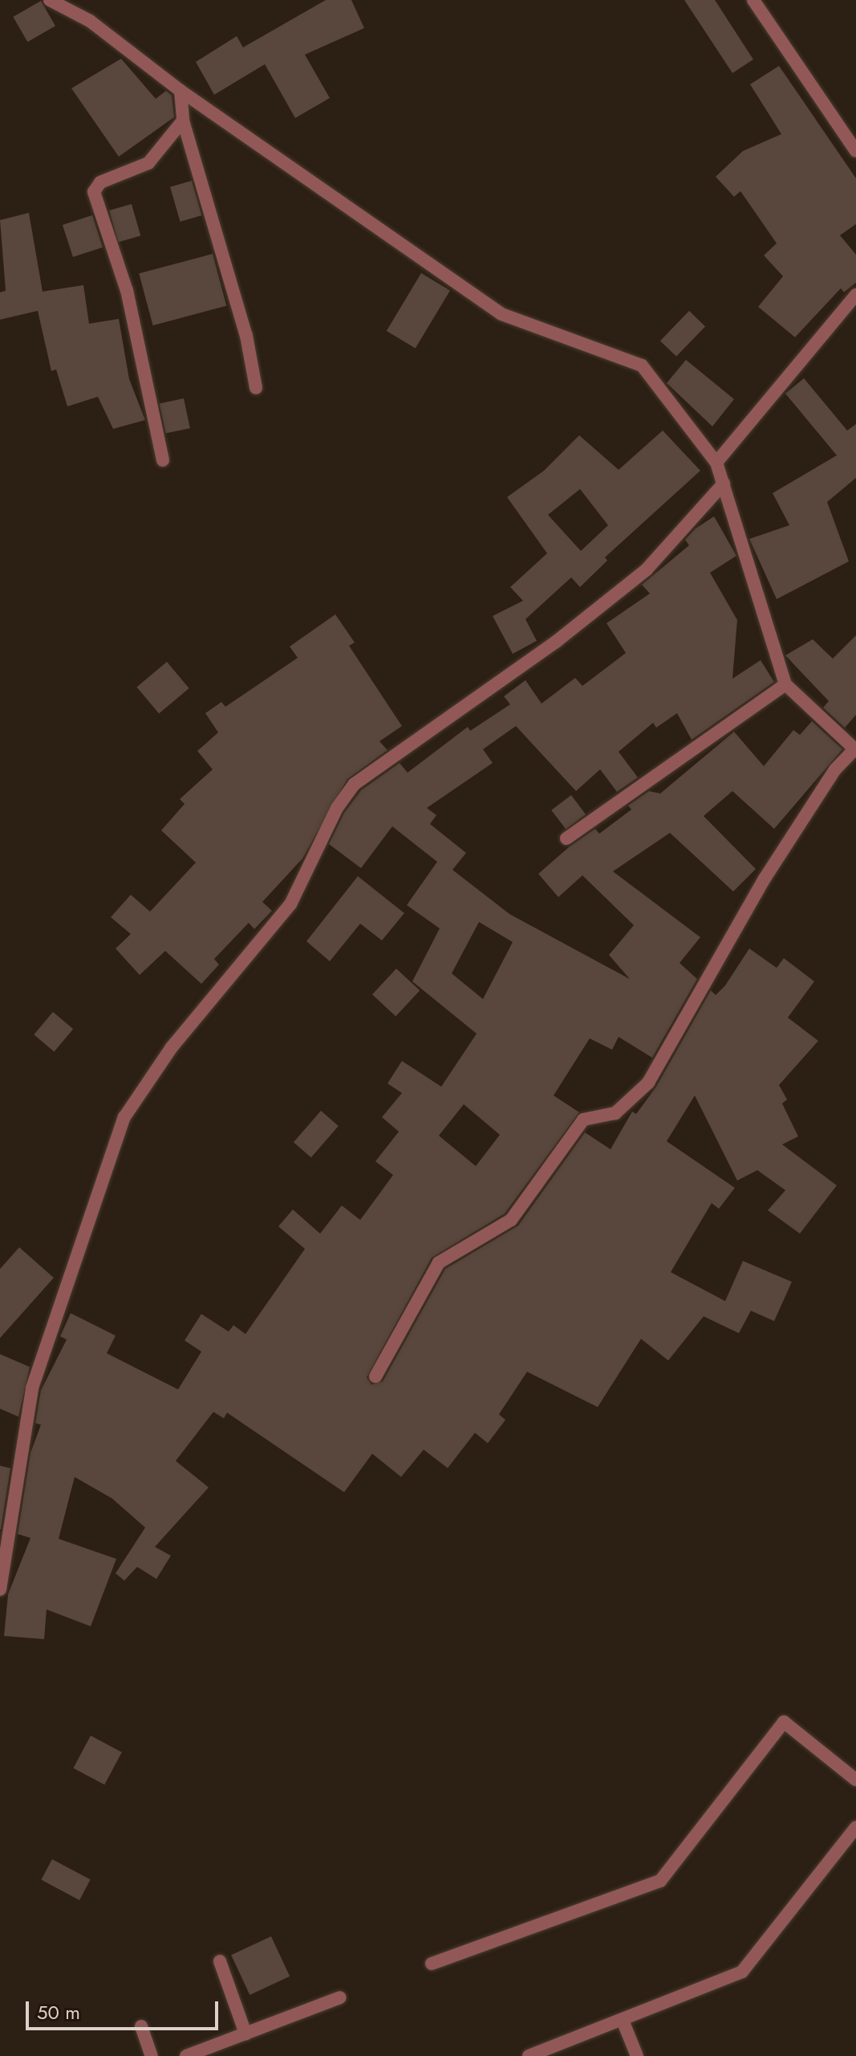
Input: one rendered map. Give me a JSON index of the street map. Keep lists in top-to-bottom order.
{
  "scale_bar": "50 m"
}
